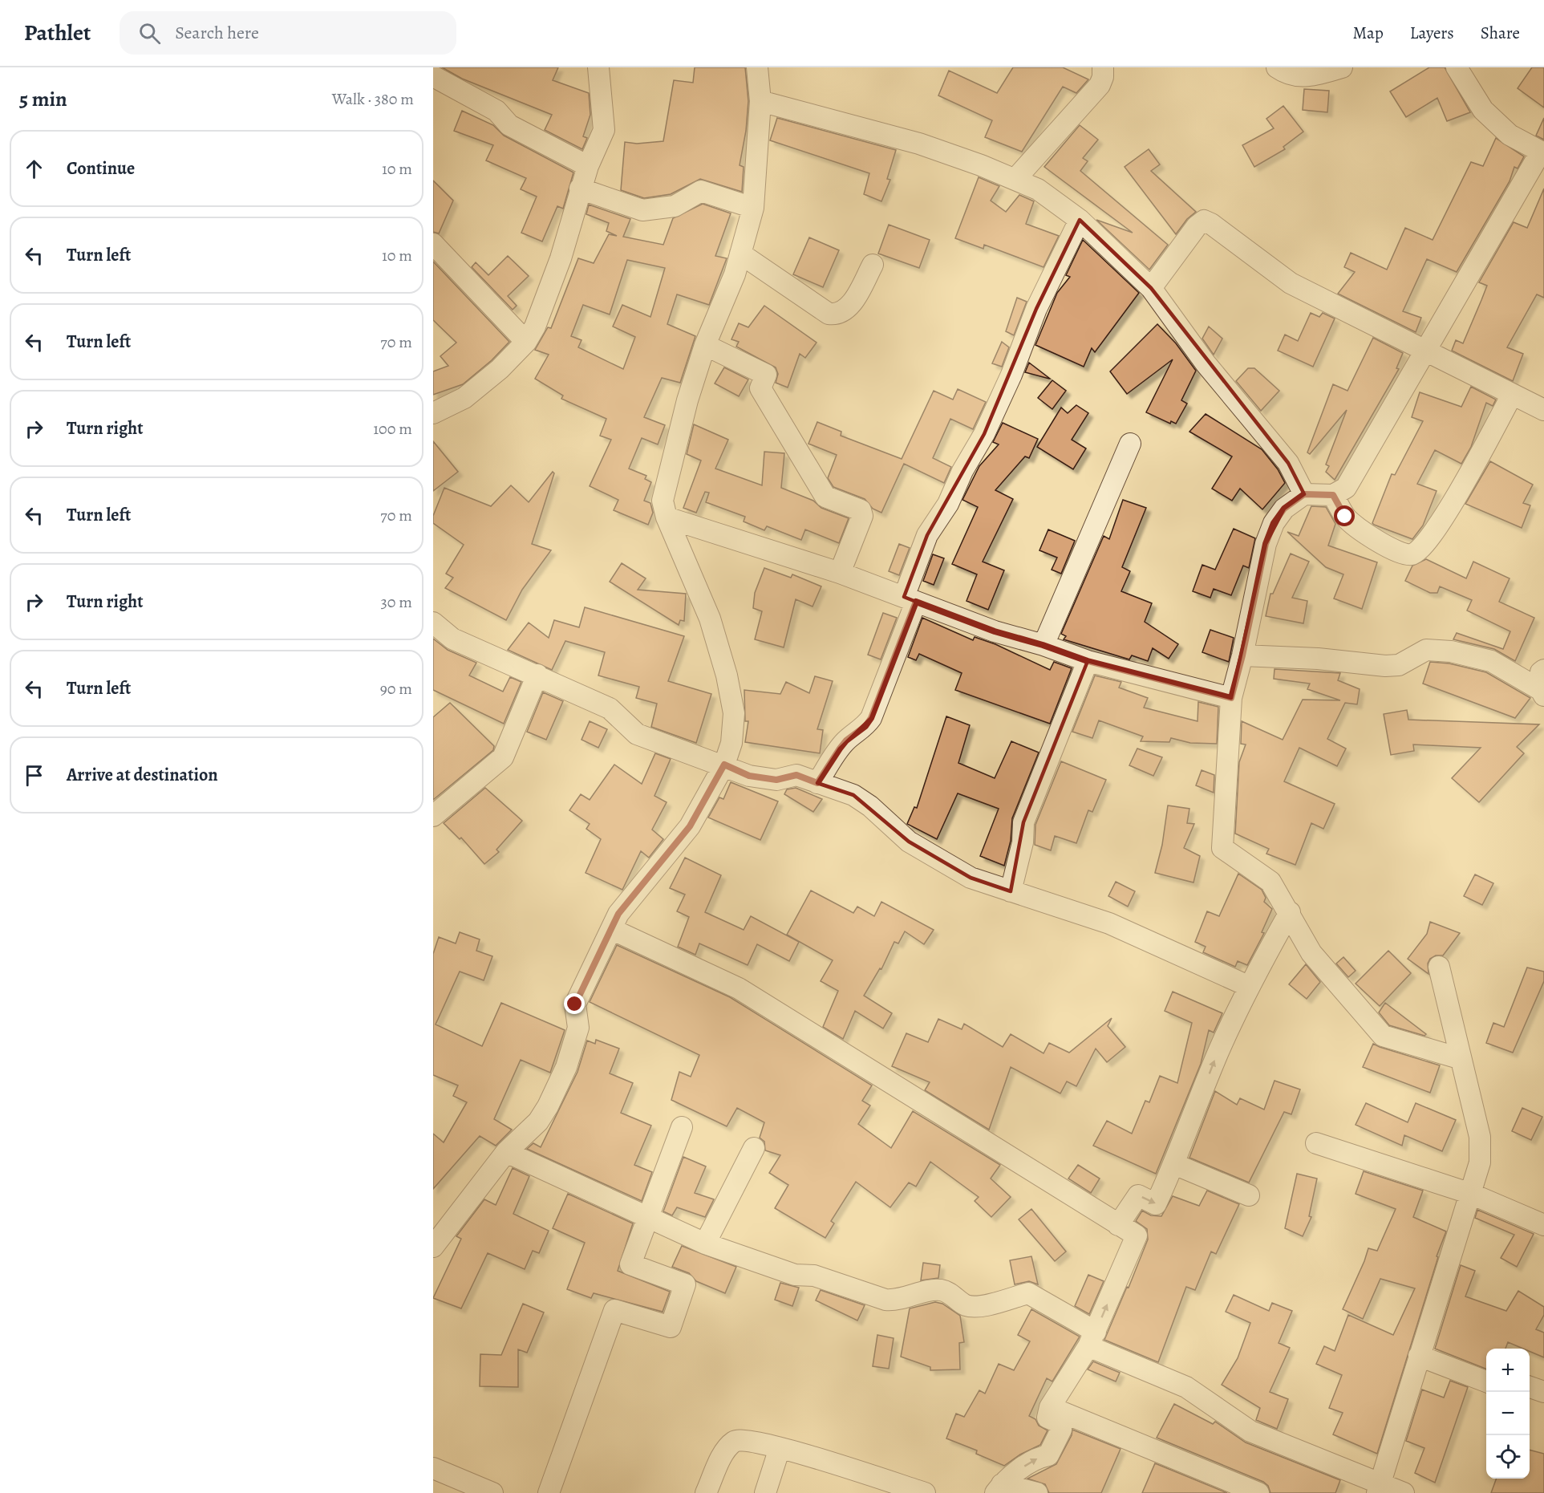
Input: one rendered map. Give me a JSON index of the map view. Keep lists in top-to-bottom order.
{
  "page": {
    "header": "Pathlet",
    "search": "Search here",
    "nav": ["Map", "Layers", "Share"],
    "heading": ["5 min", "Walk · 380 m"],
    "list": [
      ["Continue", "10 m"],
      ["Turn left", "10 m"],
      ["Turn left", "70 m"],
      ["Turn right", "100 m"],
      ["Turn left", "70 m"],
      ["Turn right", "30 m"],
      ["Turn left", "90 m"],
      "Arrive at destination"
    ],
    "map_buttons": ["+", "−"]
  }
}
